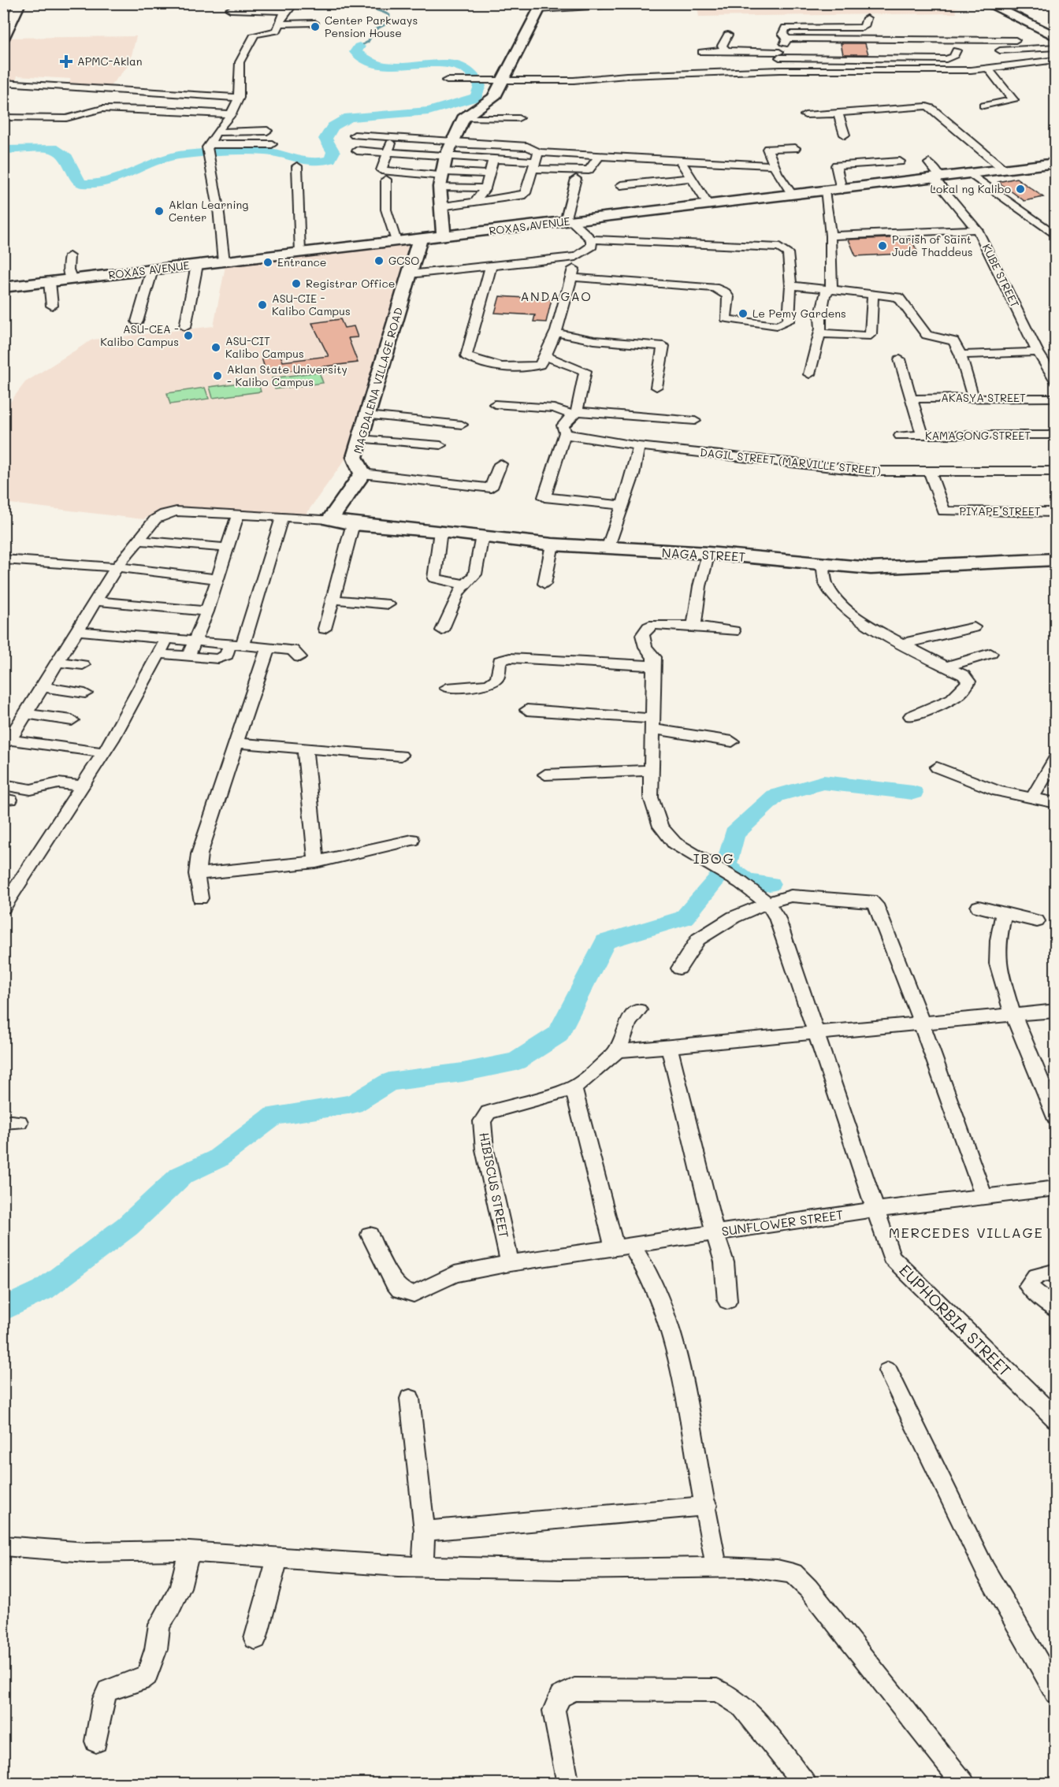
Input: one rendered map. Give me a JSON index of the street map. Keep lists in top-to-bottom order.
{
  "streets": {
    "street": [
      "ROXAS AVENUE",
      "KUBE STREET",
      "MAGDALENA VILLAGE ROAD",
      "AKASYA STREET",
      "KAMAGONG STREET",
      "DAGIL STREET (MARVILLE STREET)",
      "PIYAPE STREET",
      "NAGA STREET",
      "HIBISCUS STREET",
      "SUNFLOWER STREET",
      "EUPHORBIA STREET"
    ]
  },
  "crossings": [
    ["ROXAS AVENUE", "KUBE STREET"],
    ["ROXAS AVENUE", "MAGDALENA VILLAGE ROAD"],
    ["DAGIL STREET (MARVILLE STREET)", "PIYAPE STREET"],
    ["HIBISCUS STREET", "SUNFLOWER STREET"],
    ["SUNFLOWER STREET", "EUPHORBIA STREET"]
  ],
  "districts": ["ANDAGAO", "IBOG", "MERCEDES VILLAGE"],
  "places": {
    "other": [
      "Center Parkways Pension House",
      "Lokal ng Kalibo",
      "Aklan Learning Center",
      "Parish of Saint Jude Thaddeus",
      "GCSO",
      "Entrance",
      "Registrar Office",
      "ASU-CIE - Kalibo Campus",
      "Le Pemy Gardens",
      "ASU-CEA - Kalibo Campus",
      "ASU-CIT Kalibo Campus",
      "Aklan State University - Kalibo Campus"
    ],
    "health": ["APMC-Aklan"]
  }
}
